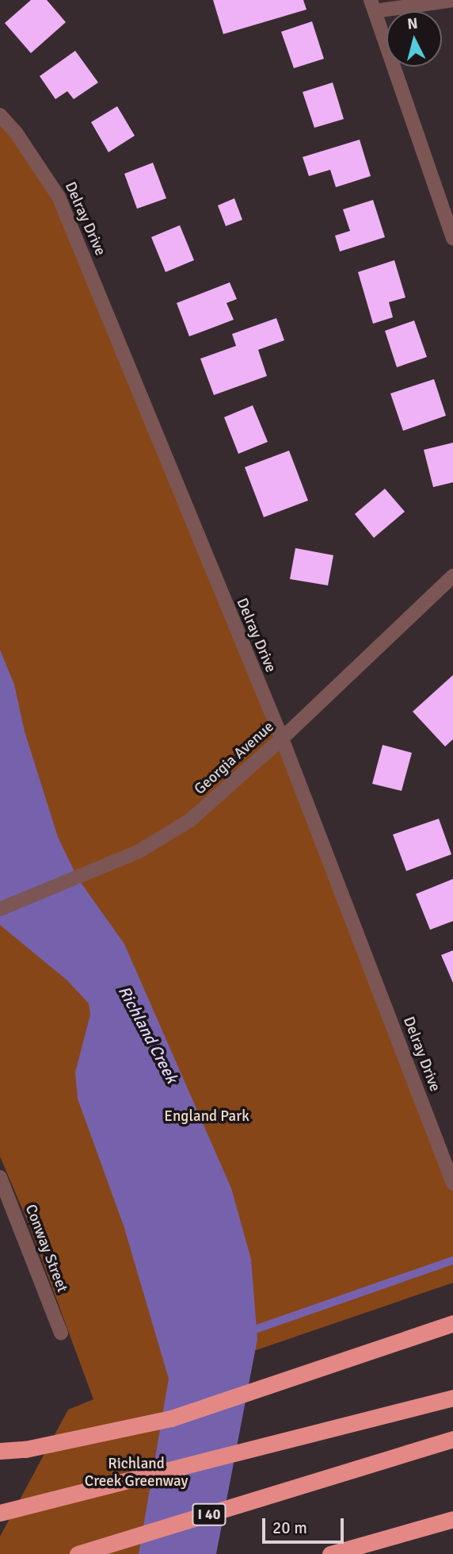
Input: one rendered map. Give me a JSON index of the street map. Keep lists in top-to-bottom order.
{
  "streets": {
    "highway": ["I 40"],
    "street": ["Delray Drive", "Georgia Avenue", "Conway Street"]
  },
  "crossings": [
    ["Delray Drive", "Georgia Avenue"]
  ],
  "water": ["Richland Creek"],
  "parks": ["England Park", "Richland Creek Greenway"],
  "scale_bar": "20 m",
  "north": "top"
}
